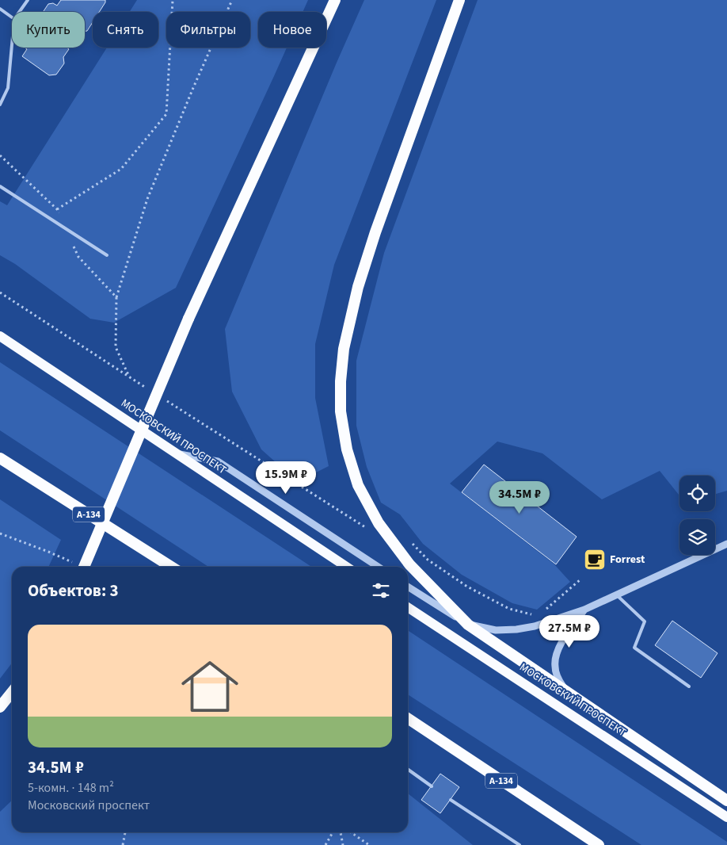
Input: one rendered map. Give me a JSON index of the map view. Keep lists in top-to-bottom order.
{
  "streets": {
    "highway": ["А-134"],
    "main road": ["МОСКОВСКИЙ ПРОСПЕКТ"]
  },
  "places": {
    "cafe": ["Forrest"]
  },
  "page": {
    "chip": [
      "Купить",
      "Снять",
      "Фильтры",
      "Новое"
    ],
    "price": ["15.9M ₽", "34.5M ₽", "27.5M ₽"],
    "heading": "Объектов: 3",
    "list": [
      {
        "name": "34.5M ₽",
        "note": "5-комн. · 148 m² · Московский проспект"
      }
    ]
  }
}
